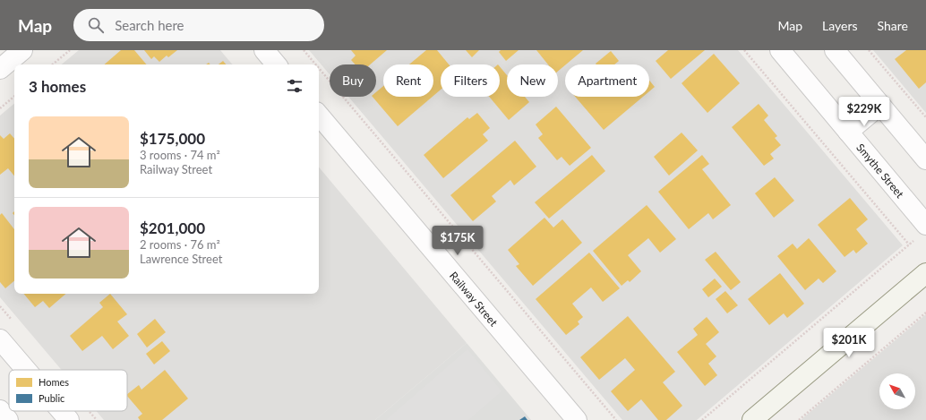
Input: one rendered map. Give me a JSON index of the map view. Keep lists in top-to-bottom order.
{
  "streets": {
    "street": ["Smythe Street", "Railway Street"]
  },
  "legend": ["Homes", "Public"],
  "north": "top left",
  "page": {
    "header": "Map",
    "search": "Search here",
    "nav": ["Map", "Layers", "Share"],
    "chip": [
      "Buy",
      "Rent",
      "Filters",
      "New",
      "Apartment"
    ],
    "heading": "3 homes",
    "price": ["$229K", "$175K", "$201K"],
    "list": [
      {
        "name": "$175,000",
        "note": "3 rooms · 74 m² · Railway Street"
      },
      {
        "name": "$201,000",
        "note": "2 rooms · 76 m² · Lawrence Street"
      }
    ]
  }
}
